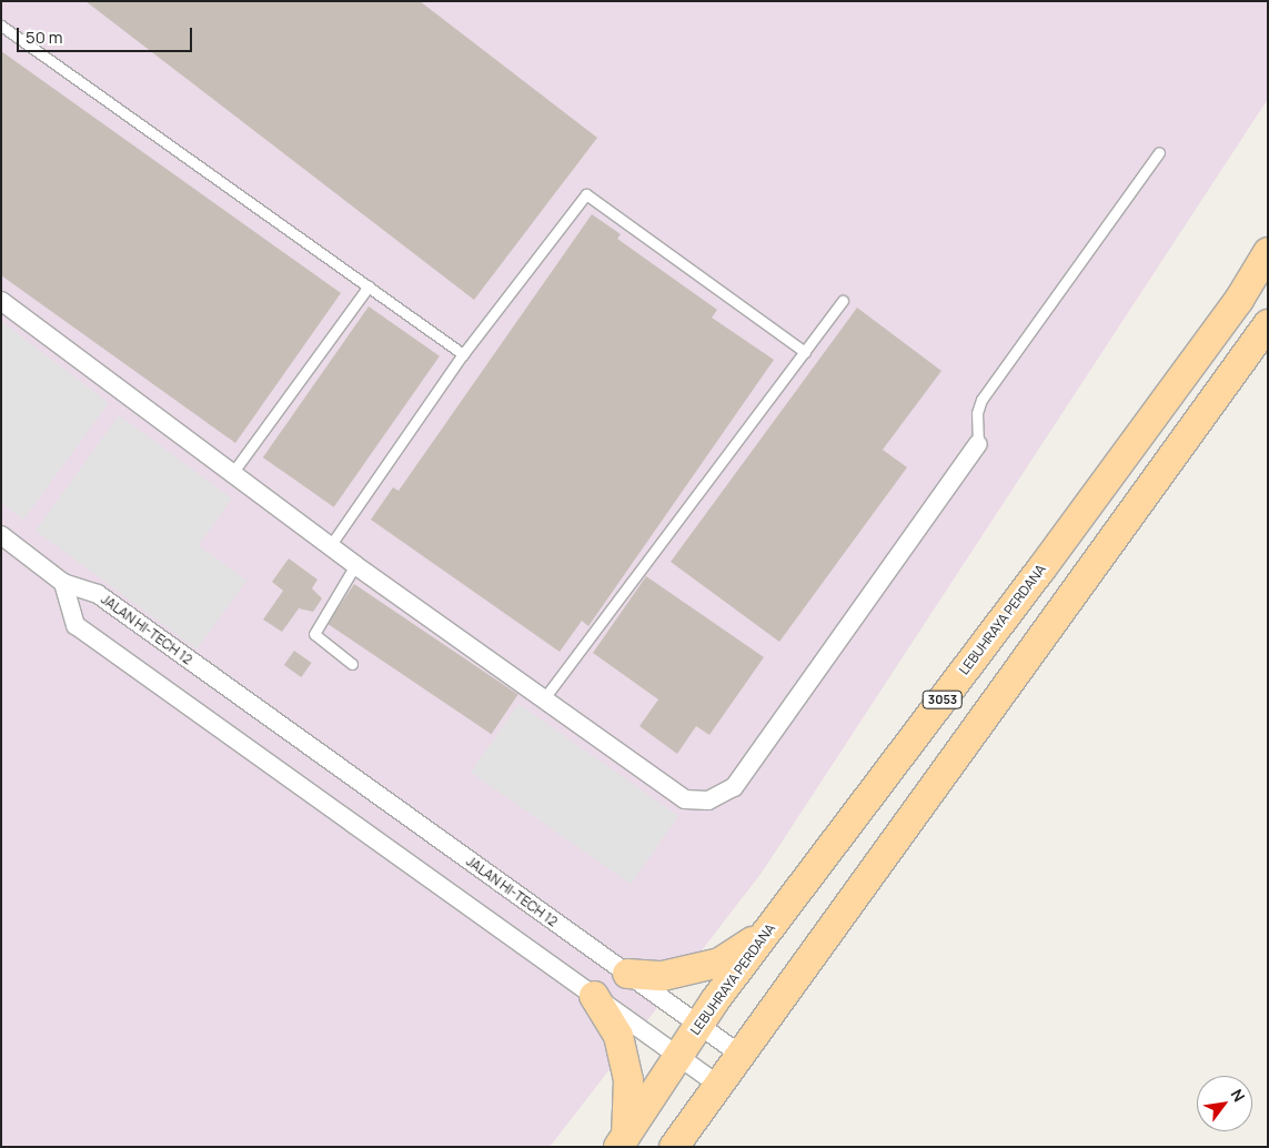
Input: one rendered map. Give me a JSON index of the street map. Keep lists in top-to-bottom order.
{
  "streets": {
    "main road": ["LEBUHRAYA PERDANA", "3053"],
    "street": ["JALAN HI-TECH 12"]
  },
  "crossings": [
    ["LEBUHRAYA PERDANA", "JALAN HI-TECH 12"]
  ],
  "scale_bar": "50 m",
  "north": "top right"
}
